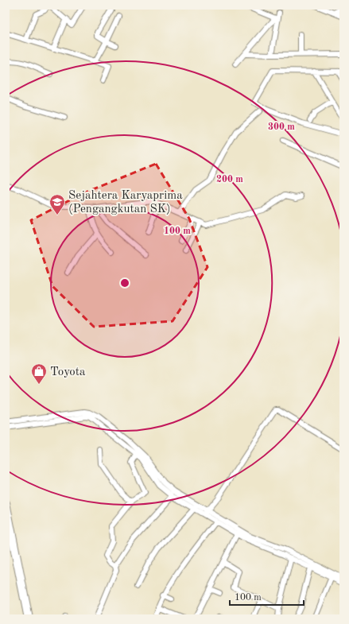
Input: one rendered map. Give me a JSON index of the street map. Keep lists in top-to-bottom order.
{
  "places": {
    "school or university": ["Sejahtera Karyaprima (Pengangkutan SK)"],
    "shop": ["Toyota"]
  },
  "scale_bar": "100 m",
  "rings": ["300 m", "200 m", "100 m"]
}
